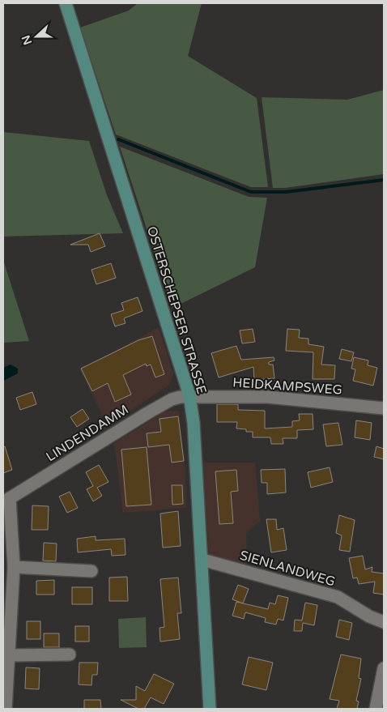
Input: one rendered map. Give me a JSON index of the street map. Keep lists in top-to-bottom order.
{
  "streets": {
    "main road": ["OSTERSCHEPSER STRASSE"],
    "street": ["HEIDKAMPSWEG", "LINDENDAMM", "SIENLANDWEG"]
  },
  "crossings": [
    ["OSTERSCHEPSER STRASSE", "HEIDKAMPSWEG"],
    ["OSTERSCHEPSER STRASSE", "LINDENDAMM"],
    ["OSTERSCHEPSER STRASSE", "SIENLANDWEG"],
    ["HEIDKAMPSWEG", "LINDENDAMM"]
  ],
  "north": "left"
}
